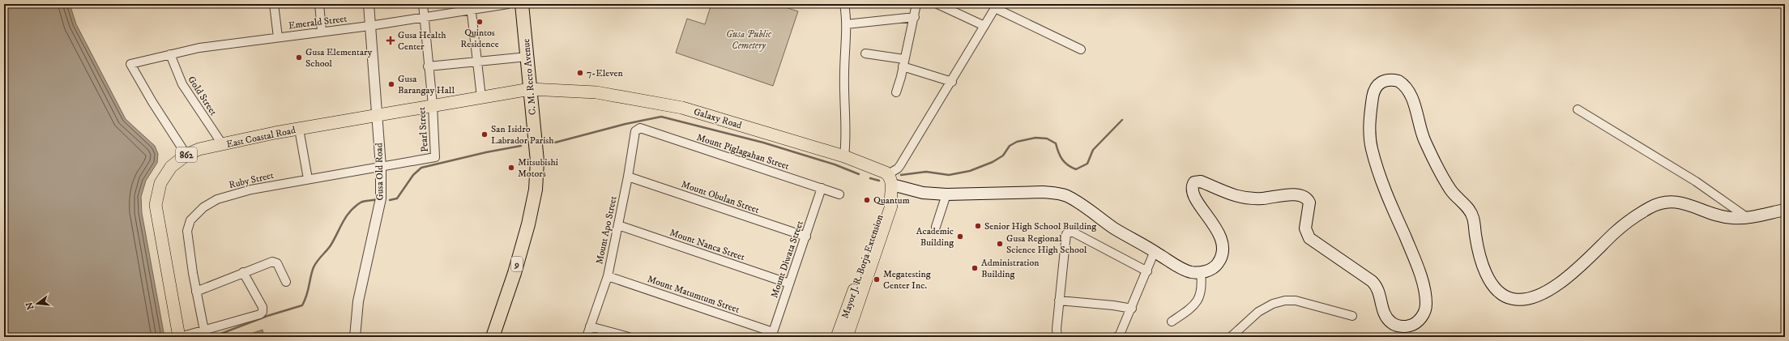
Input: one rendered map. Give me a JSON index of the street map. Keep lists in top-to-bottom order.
{
  "streets": {
    "highway": ["C. M. Recto Avenue", "9"],
    "main road": [
      "Galaxy Road",
      "East Coastal Road",
      "862",
      "Mayor J. R. Borja Extension"
    ],
    "street": [
      "Emerald Street",
      "Gold Street",
      "Pearl Street",
      "Mount Piglagahan Street",
      "Gusa Old Road",
      "Ruby Street",
      "Mount Obulan Street",
      "Mount Apo Street",
      "Mount Nanca Street",
      "Mount Diwata Street",
      "Mount Matumtum Street"
    ]
  },
  "crossings": [
    ["Emerald Street", "Gold Street"],
    ["Emerald Street", "Pearl Street"],
    ["Emerald Street", "East Coastal Road"],
    ["Emerald Street", "Gusa Old Road"],
    ["C. M. Recto Avenue", "Galaxy Road"],
    ["C. M. Recto Avenue", "East Coastal Road"],
    ["Gold Street", "East Coastal Road"],
    ["Galaxy Road", "East Coastal Road"],
    ["Galaxy Road", "Mayor J. R. Borja Extension"],
    ["Pearl Street", "East Coastal Road"],
    ["Pearl Street", "Ruby Street"],
    ["East Coastal Road", "Gusa Old Road"],
    ["Mount Piglagahan Street", "Mount Apo Street"],
    ["Mount Piglagahan Street", "Mount Diwata Street"],
    ["Gusa Old Road", "Ruby Street"],
    ["Mount Obulan Street", "Mount Apo Street"],
    ["Mount Obulan Street", "Mount Diwata Street"],
    ["Mount Apo Street", "Mount Nanca Street"],
    ["Mount Apo Street", "Mount Matumtum Street"],
    ["Mount Nanca Street", "Mount Diwata Street"],
    ["Mount Diwata Street", "Mount Matumtum Street"]
  ],
  "parks": ["Gusa Public Cemetery"],
  "places": {
    "other": [
      "Quintos Residence",
      "Gusa Elementary School",
      "7-Eleven",
      "Gusa Barangay Hall",
      "San Isidro Labrador Parish",
      "Mitsubishi Motors",
      "Quantum",
      "Senior High School Building",
      "Academic Building",
      "Gusa Regional Science High School",
      "Administration Building",
      "Megatesting Center Inc."
    ],
    "health": ["Gusa Health Center"]
  },
  "north": "left"
}
